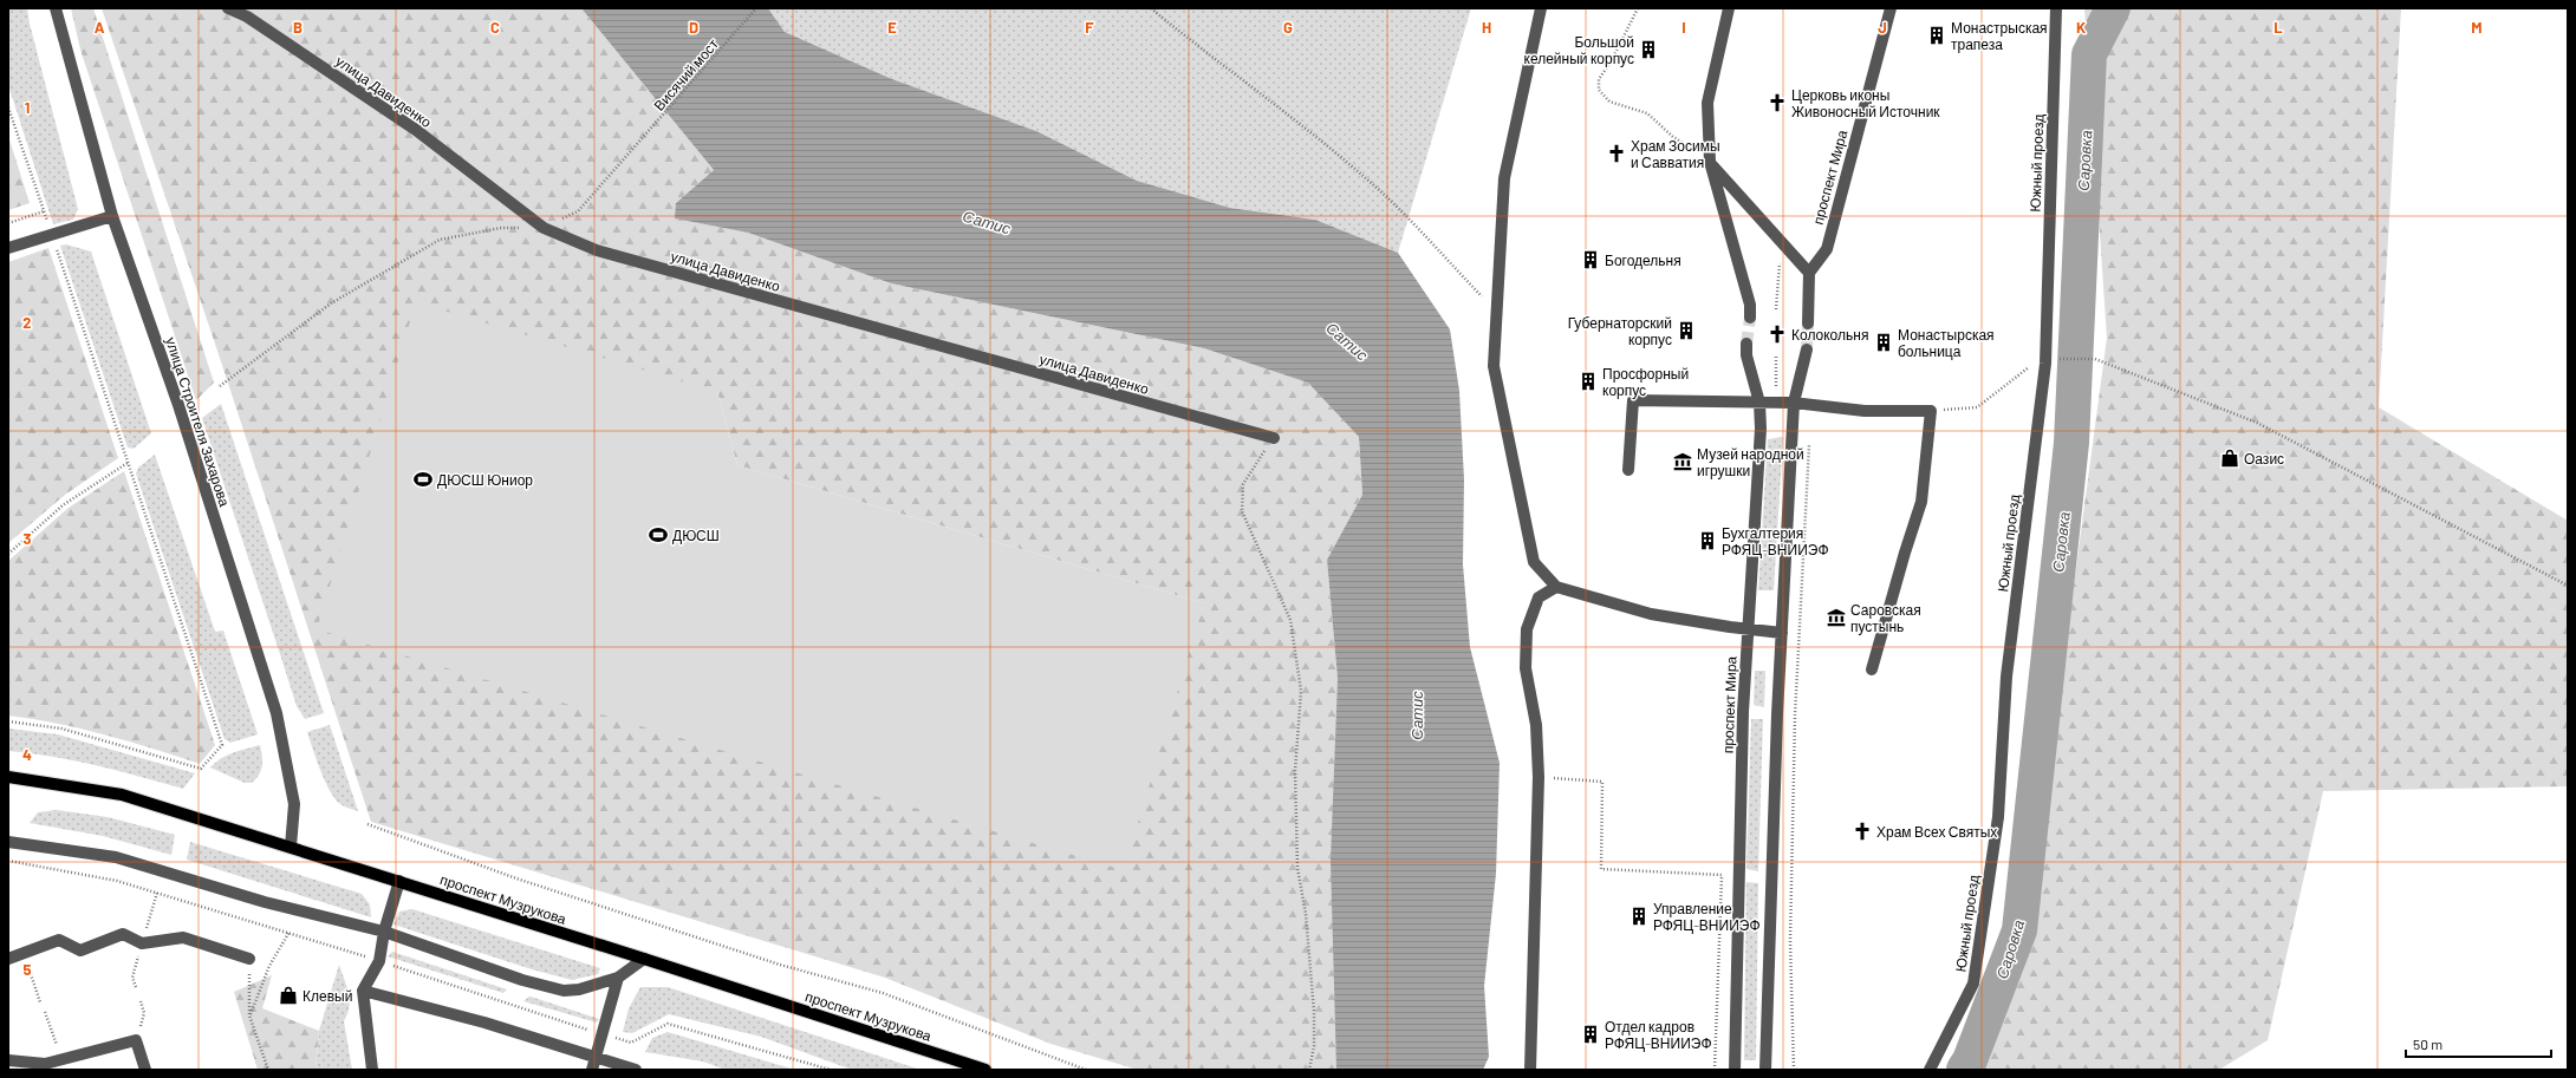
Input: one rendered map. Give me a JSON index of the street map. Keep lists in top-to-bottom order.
{
  "streets": {
    "main road": ["проспект Музрукова"],
    "street": [
      "улица Давиденко",
      "Южный проезд",
      "проспект Мира",
      "улица Строителя Захарова"
    ],
    "path": ["Висячий мост"]
  },
  "crossings": [
    ["Висячий мост", "улица Давиденко"],
    ["улица Строителя Захарова", "проспект Музрукова"]
  ],
  "water": ["Саровка", "Сатис"],
  "places": {
    "building": [
      "Монастрыская трапеза",
      "Большой келейный корпус",
      "Богодельня",
      "Губернаторский корпус",
      "Монастырская больница",
      "Просфорный корпус",
      "Бухгалтерия РФЯЦ-ВНИИЭФ",
      "Управление РФЯЦ-ВНИИЭФ",
      "Отдел кадров РФЯЦ-ВНИИЭФ"
    ],
    "church": [
      "Церковь иконы Живоносный Источник",
      "Храм Зосимы и Савватия",
      "Колокольня",
      "Храм Всех Святых"
    ],
    "shop": ["Оазис", "Клевый"],
    "museum": ["Музей народной игрушки", "Саровская пустынь"],
    "sports": ["ДЮСШ Юниор", "ДЮСШ"]
  },
  "scale_bar": "50 m",
  "grid": {
    "columns": [
      "A",
      "B",
      "C",
      "D",
      "E",
      "F",
      "G",
      "H",
      "I",
      "J",
      "K",
      "L",
      "M"
    ],
    "rows": [
      "1",
      "2",
      "3",
      "4",
      "5"
    ]
  }
}
